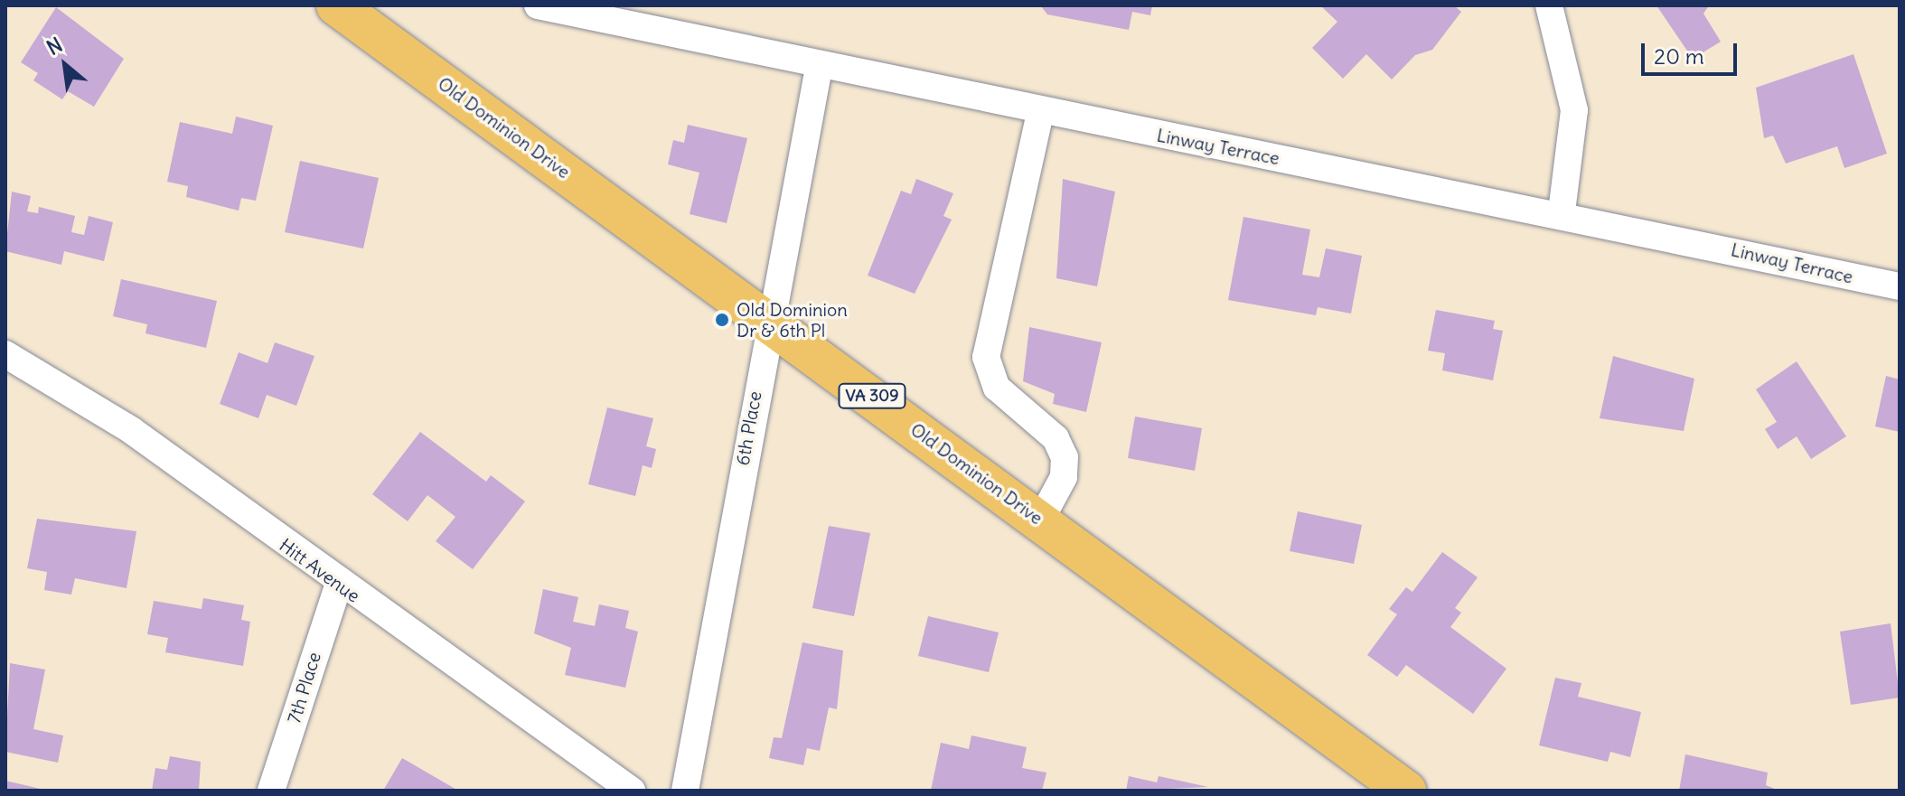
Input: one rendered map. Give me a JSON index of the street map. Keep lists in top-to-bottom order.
{
  "streets": {
    "main road": ["Old Dominion Drive", "VA 309"],
    "street": [
      "Linway Terrace",
      "6th Place",
      "Hitt Avenue",
      "7th Place"
    ]
  },
  "crossings": [
    ["Old Dominion Drive", "6th Place"],
    ["Linway Terrace", "6th Place"],
    ["Hitt Avenue", "7th Place"]
  ],
  "places": ["Old Dominion Dr & 6th Pl"],
  "scale_bar": "20 m",
  "north": "top left"
}
